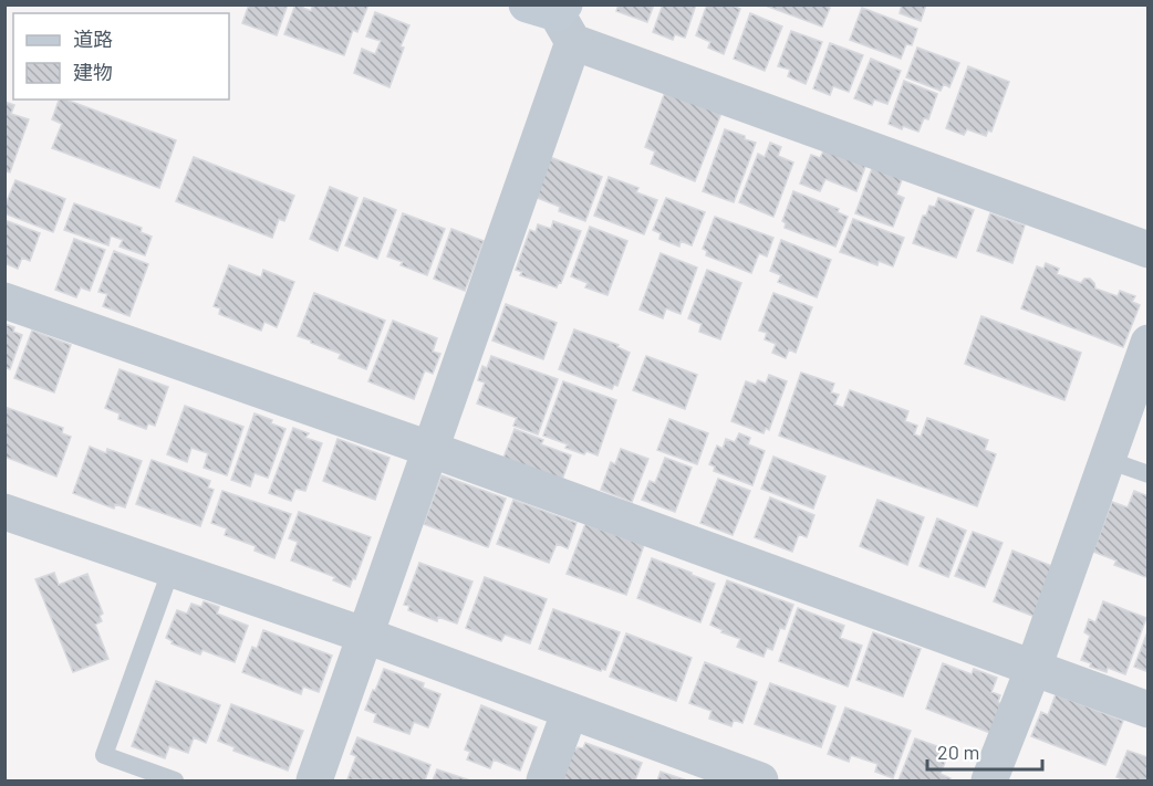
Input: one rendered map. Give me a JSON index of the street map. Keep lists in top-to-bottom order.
{
  "legend": ["道路", "建物"],
  "scale_bar": "20 m"
}
